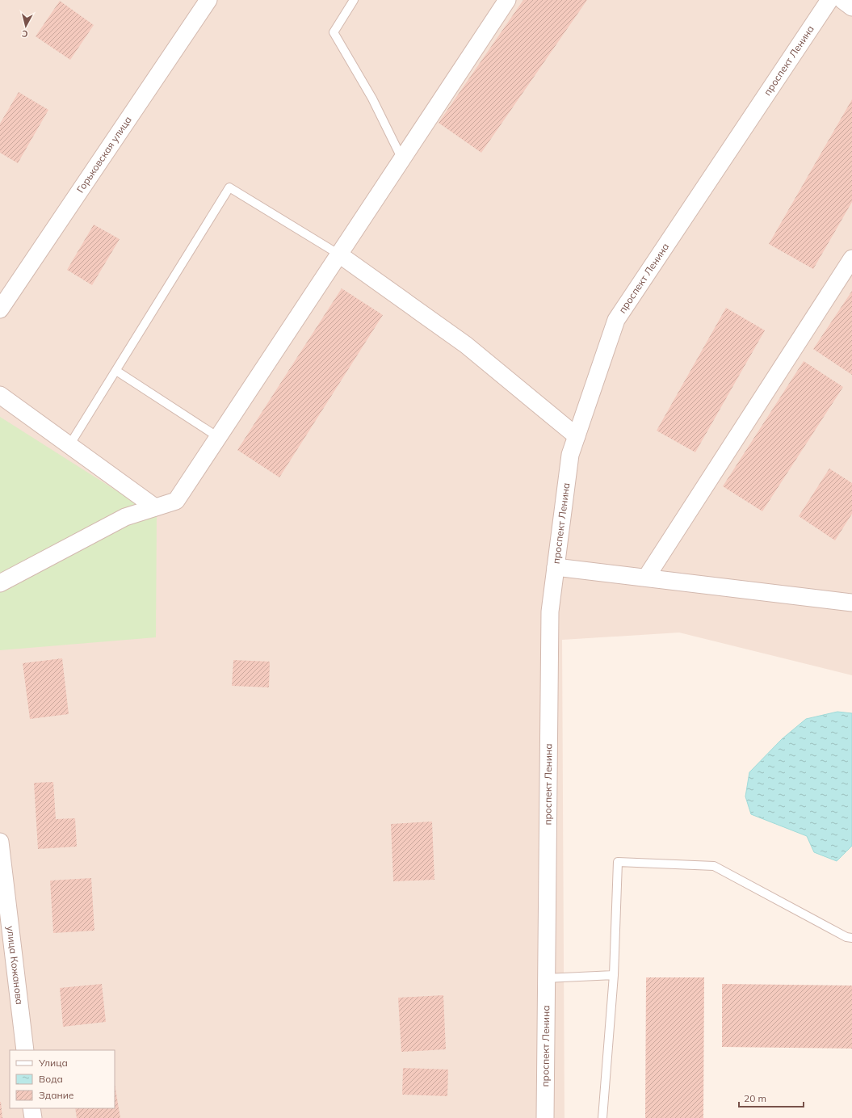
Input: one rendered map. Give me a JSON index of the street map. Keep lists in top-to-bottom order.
{
  "streets": {
    "street": ["проспект Ленина", "Горьковская улица", "улица Кожанова"]
  },
  "legend": ["Улица", "Вода", "Здание"],
  "scale_bar": "20 m",
  "north": "bottom"
}
